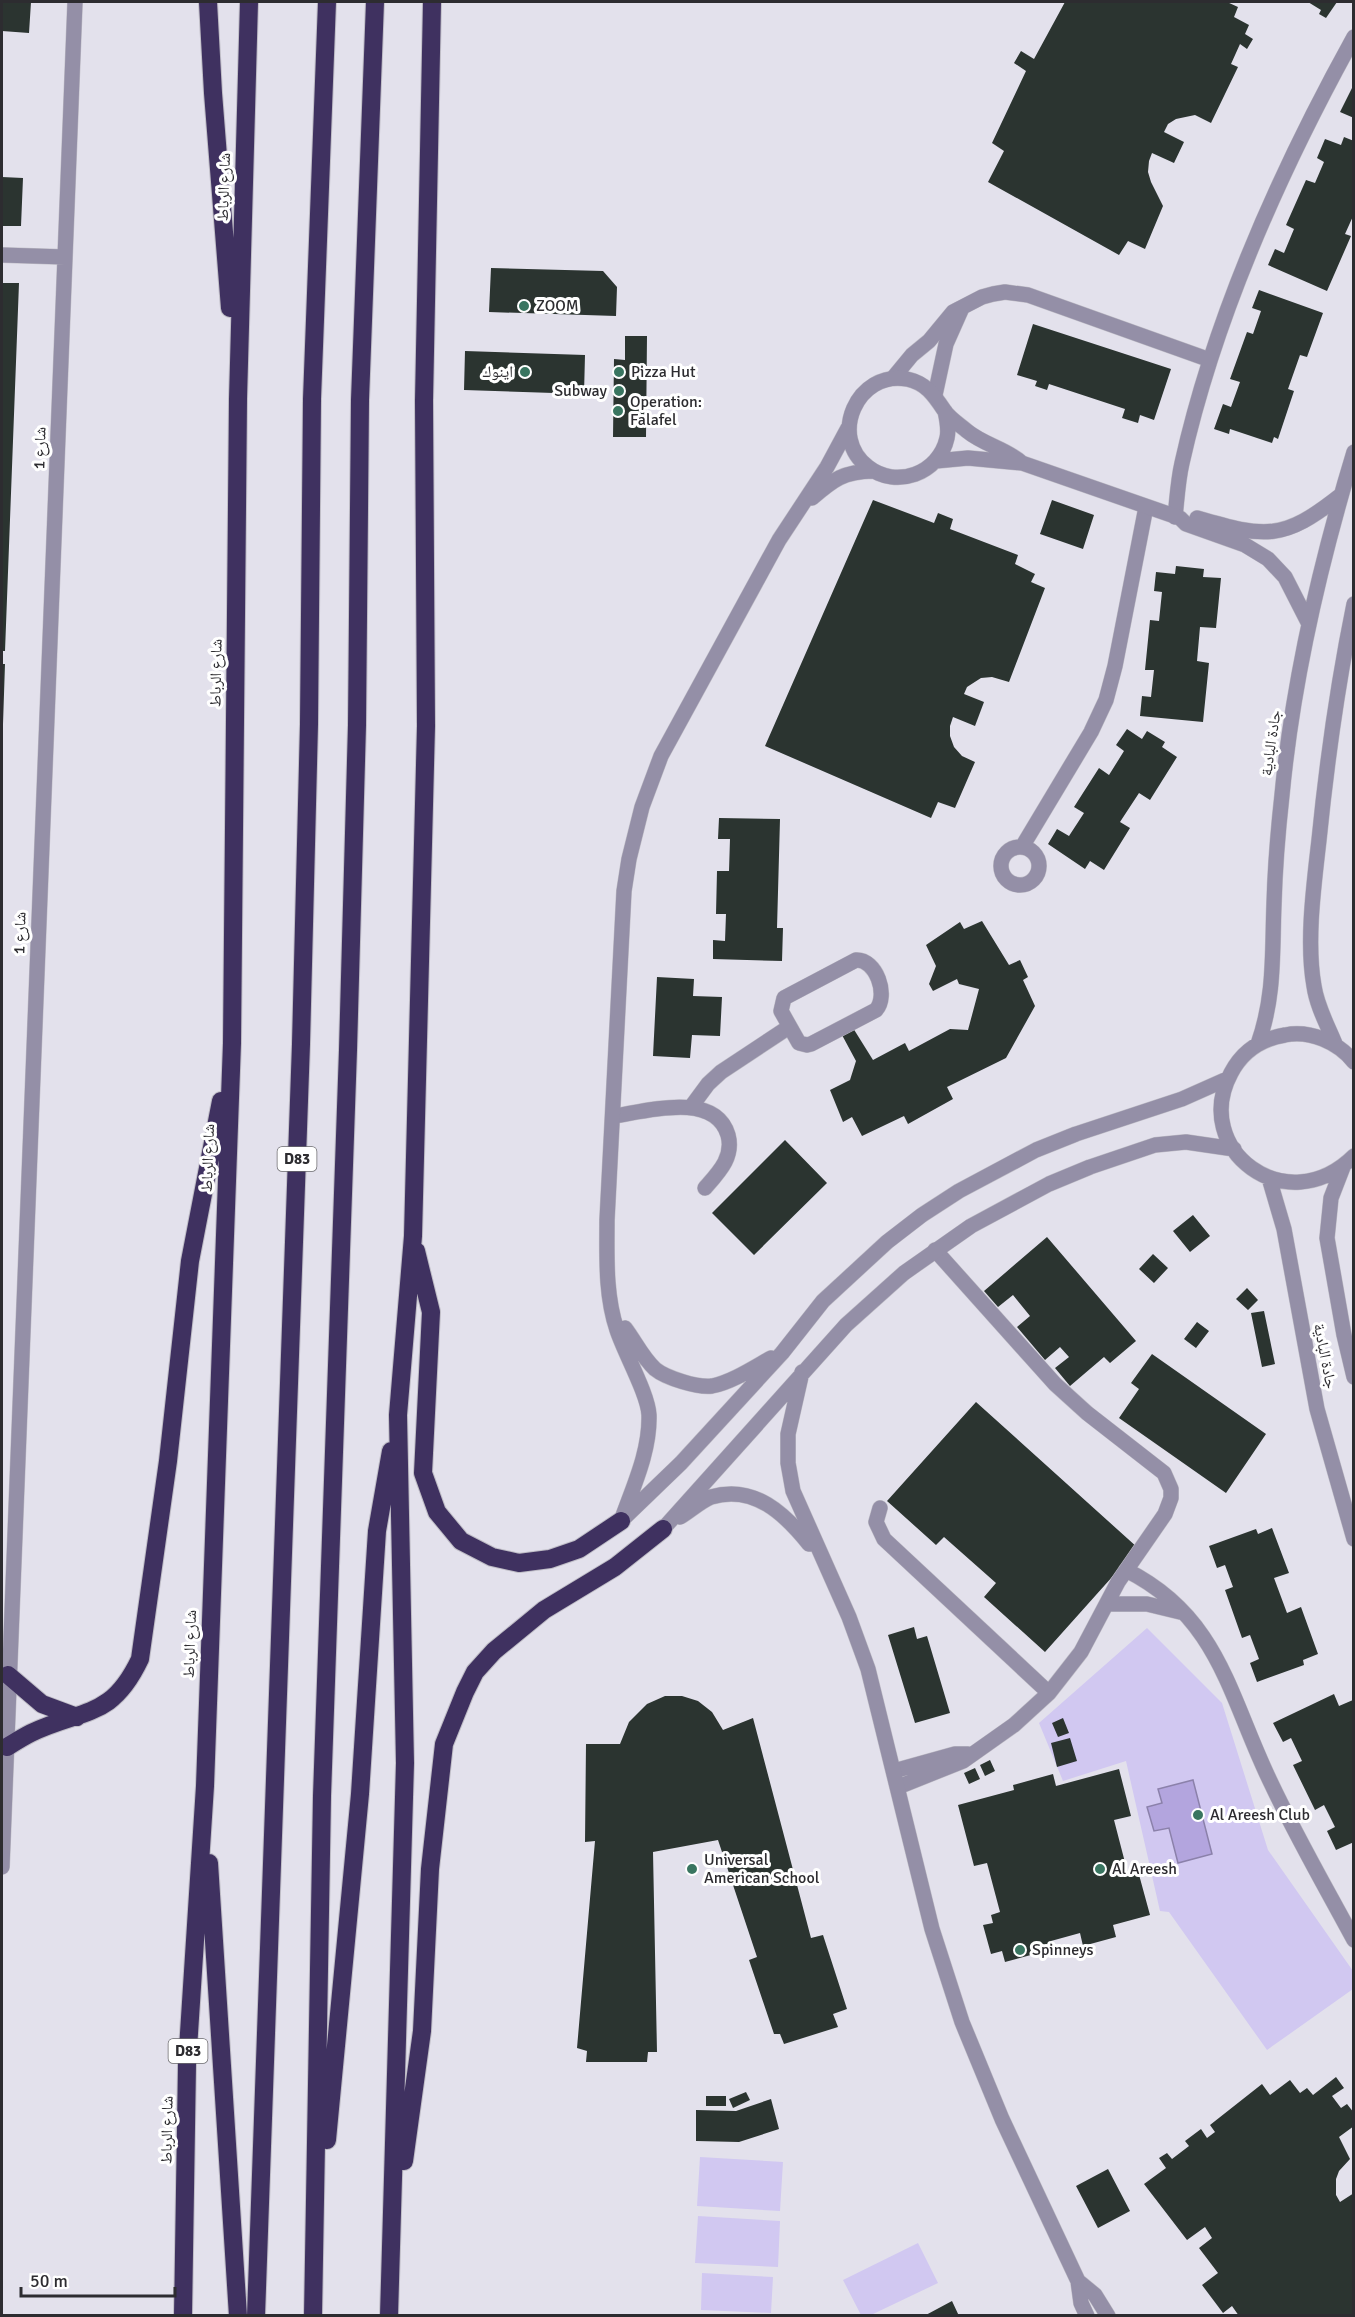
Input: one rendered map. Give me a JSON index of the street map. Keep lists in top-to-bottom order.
{
  "streets": {
    "highway": ["شارع الرباط", "D83"],
    "street": ["شارع 1", "جادة البادية"]
  },
  "places": [
    "ZOOM",
    "اينوك",
    "Pizza Hut",
    "Subway",
    "Operation: Falafel",
    "Al Areesh Club",
    "Universal American School",
    "Al Areesh",
    "Spinneys"
  ],
  "scale_bar": "50 m"
}
